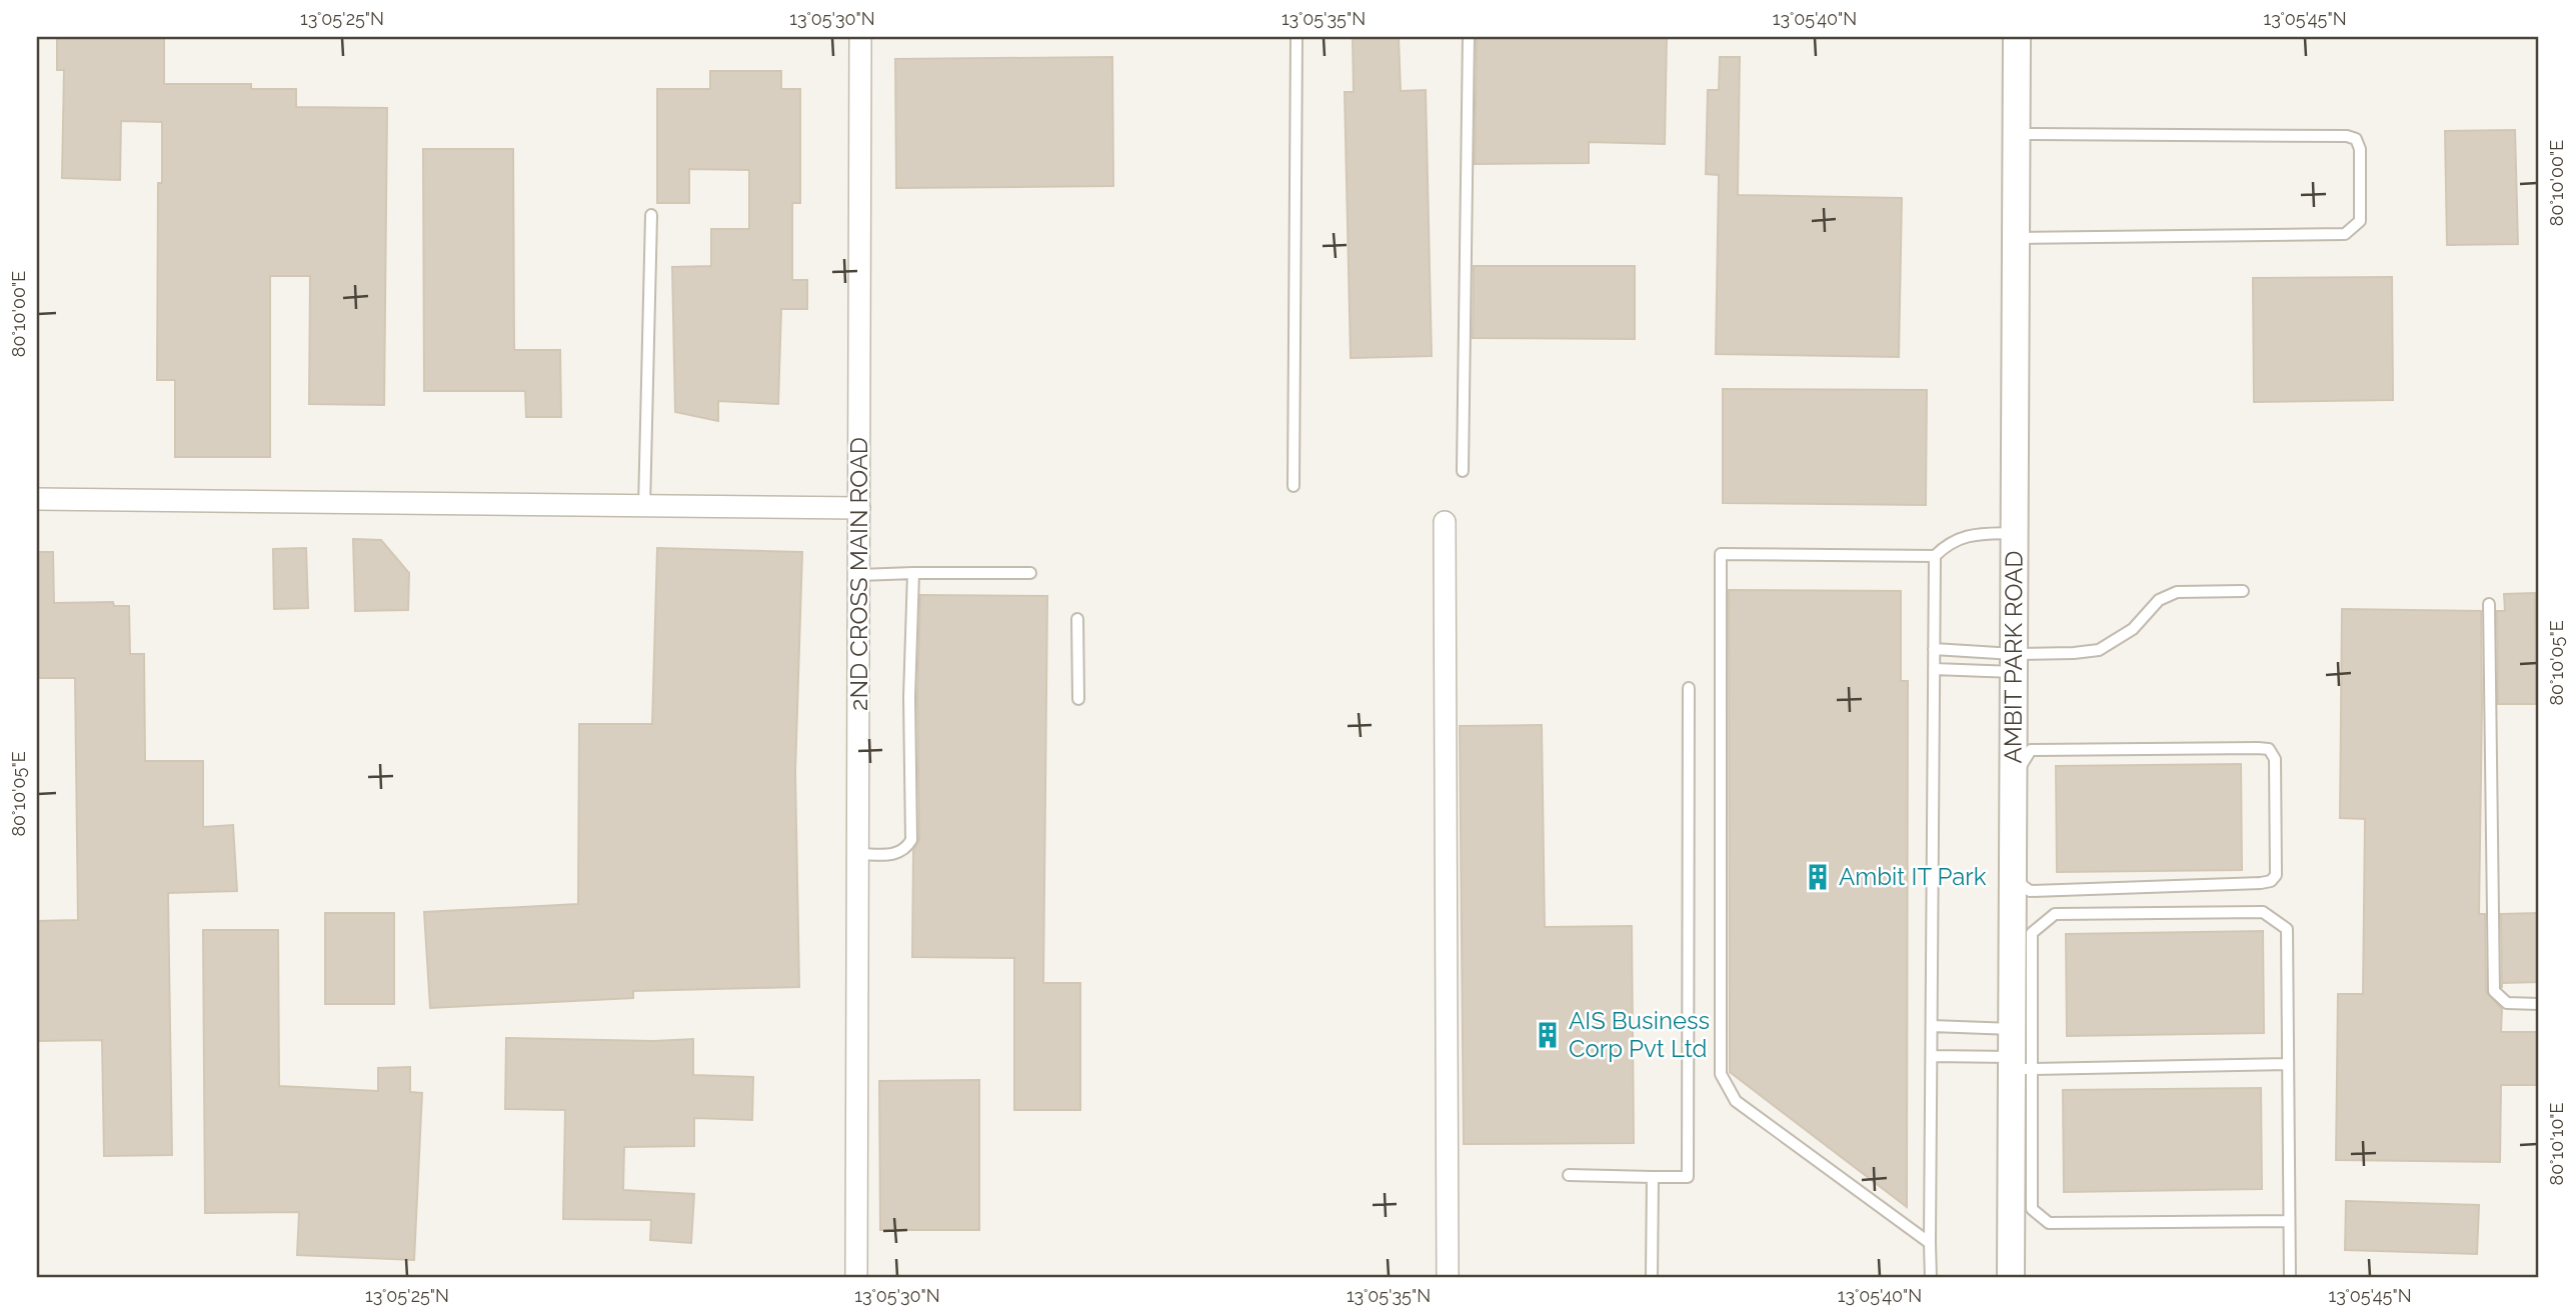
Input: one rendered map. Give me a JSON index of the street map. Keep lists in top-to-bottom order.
{
  "streets": {
    "street": ["2ND CROSS MAIN ROAD", "AMBIT PARK ROAD"]
  },
  "places": {
    "building": ["Ambit IT Park", "AIS Business Corp Pvt Ltd"]
  },
  "coordinates": [
    "13°05'25\"N",
    "13°05'30\"N",
    "13°05'35\"N",
    "13°05'40\"N",
    "13°05'45\"N",
    "80°10'00\"E",
    "80°10'05\"E",
    "80°10'10\"E"
  ]
}
